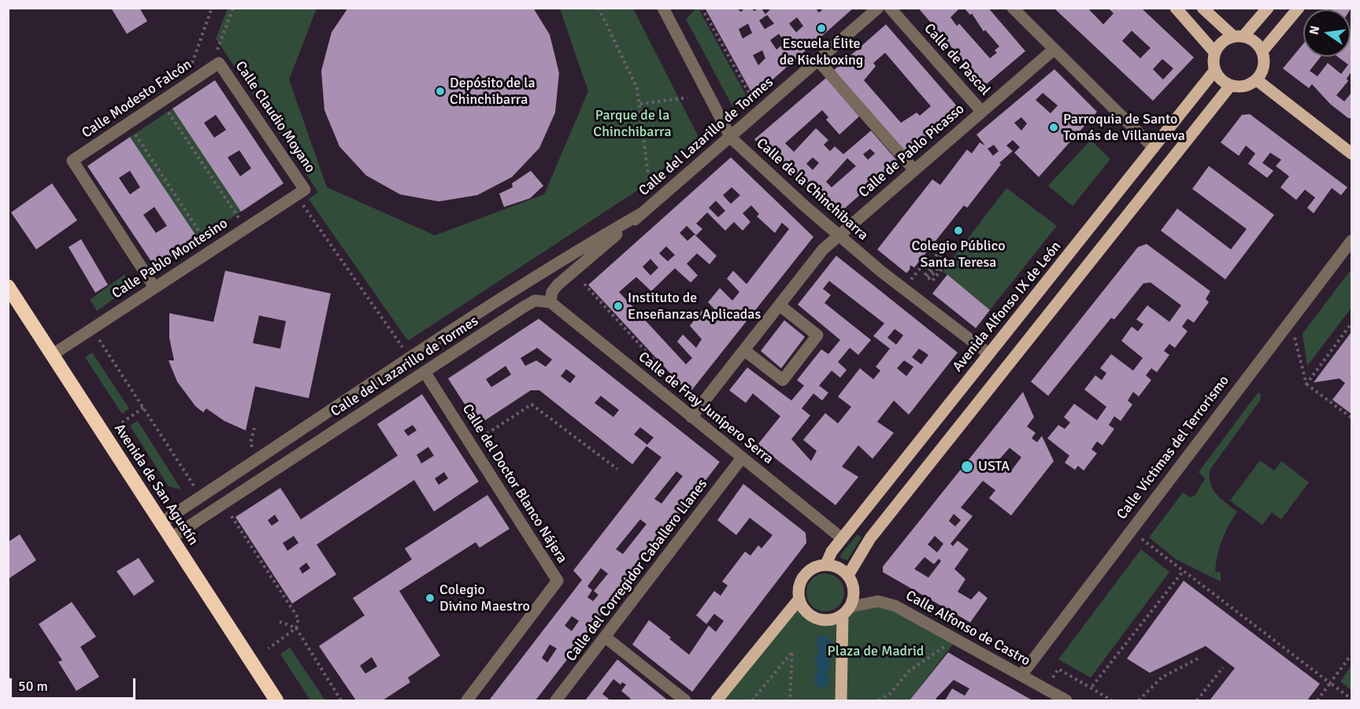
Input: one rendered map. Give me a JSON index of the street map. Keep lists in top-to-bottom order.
{
  "streets": {
    "highway": ["Avenida de San Agustín"],
    "main road": ["Avenida Alfonso IX de León"],
    "street": [
      "Calle de Pascal",
      "Calle Modesto Falcón",
      "Calle Claudio Moyano",
      "Calle del Lazarillo de Tormes",
      "Calle de Pablo Picasso",
      "Calle de la Chinchibarra",
      "Calle Pablo Montesino",
      "Calle de Fray Junípero Serra",
      "Calle Víctimas del Terrorismo",
      "Calle del Doctor Blanco Nájera",
      "Calle del Corregidor Caballero Llanes",
      "Calle Alfonso de Castro"
    ]
  },
  "crossings": [
    ["Calle de Pascal", "Calle de Pablo Picasso"],
    ["Calle Modesto Falcón", "Calle Claudio Moyano"],
    ["Calle Modesto Falcón", "Calle Pablo Montesino"],
    ["Calle Claudio Moyano", "Calle Pablo Montesino"],
    ["Calle del Lazarillo de Tormes", "Calle de la Chinchibarra"],
    ["Calle del Lazarillo de Tormes", "Calle de Fray Junípero Serra"],
    ["Calle del Lazarillo de Tormes", "Calle del Doctor Blanco Nájera"],
    ["Calle del Lazarillo de Tormes", "Avenida de San Agustín"],
    ["Calle de Pablo Picasso", "Calle de la Chinchibarra"],
    ["Calle de Pablo Picasso", "Calle de Fray Junípero Serra"],
    ["Calle de la Chinchibarra", "Avenida Alfonso IX de León"],
    ["Calle Pablo Montesino", "Avenida de San Agustín"],
    ["Avenida Alfonso IX de León", "Calle de Fray Junípero Serra"],
    ["Avenida Alfonso IX de León", "Calle Alfonso de Castro"],
    ["Calle de Fray Junípero Serra", "Calle del Corregidor Caballero Llanes"],
    ["Calle Víctimas del Terrorismo", "Calle Alfonso de Castro"]
  ],
  "parks": ["Parque de la Chinchibarra", "Plaza de Madrid"],
  "places": [
    "Escuela Élite de Kickboxing",
    "Depósito de la Chinchibarra",
    "Parroquia de Santo Tomás de Villanueva",
    "Colegio Público Santa Teresa",
    "Instituto de Enseñanzas Aplicadas",
    "USTA",
    "Colegio Divino Maestro"
  ],
  "scale_bar": "50 m",
  "north": "left"
}
